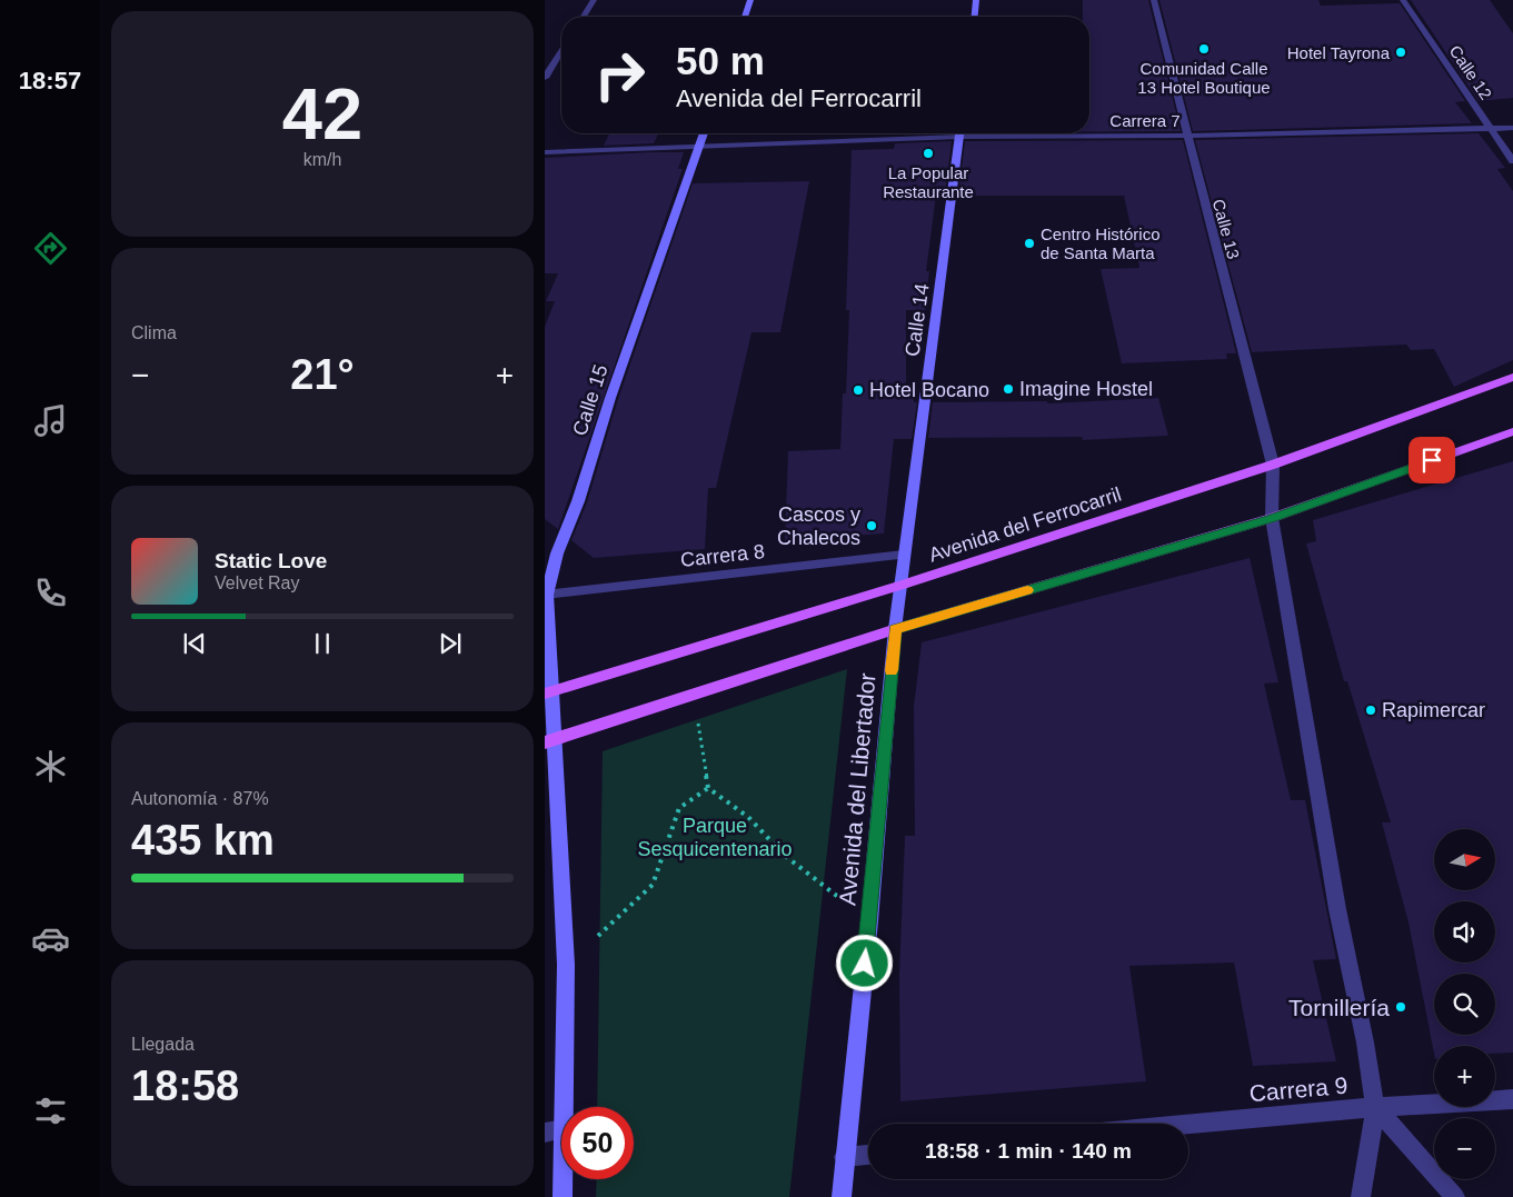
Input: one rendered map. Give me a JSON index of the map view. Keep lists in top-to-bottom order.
{
  "streets": {
    "main road": ["Avenida del Ferrocarril"],
    "street": [
      "Calle 12",
      "Carrera 7",
      "Calle 13",
      "Calle 14",
      "Calle 15",
      "Carrera 8",
      "Avenida del Libertador",
      "Carrera 9"
    ]
  },
  "crossings": [
    ["Calle 12", "Carrera 7"],
    ["Carrera 7", "Calle 13"],
    ["Carrera 7", "Calle 15"],
    ["Calle 13", "Avenida del Ferrocarril"],
    ["Calle 13", "Carrera 9"],
    ["Calle 14", "Avenida del Ferrocarril"],
    ["Calle 14", "Carrera 8"],
    ["Calle 14", "Avenida del Libertador"],
    ["Calle 15", "Avenida del Ferrocarril"],
    ["Calle 15", "Carrera 8"],
    ["Avenida del Ferrocarril", "Avenida del Libertador"]
  ],
  "parks": ["Parque Sesquicentenario"],
  "places": [
    "Comunidad Calle 13 Hotel Boutique",
    "Hotel Tayrona",
    "La Popular Restaurante",
    "Centro Histórico de Santa Marta",
    "Imagine Hostel",
    "Hotel Bocano",
    "Cascos y Chalecos",
    "Rapimercar",
    "Tornillería"
  ],
  "north": "right",
  "page": {
    "tabs": "18:57",
    "tile": [
      ["42", "km/h"],
      "Clima",
      ["Autonomía · 87%", "435 km"],
      ["Llegada", "18:58"]
    ],
    "turn": ["50 m", "Avenida del Ferrocarril"],
    "heat": ["−", "21°", "+"],
    "song": ["Static Love", "Velvet Ray"],
    "map_buttons": ["+", "−"],
    "limit": "50",
    "trip": "18:58 · 1 min · 140 m"
  }
}
